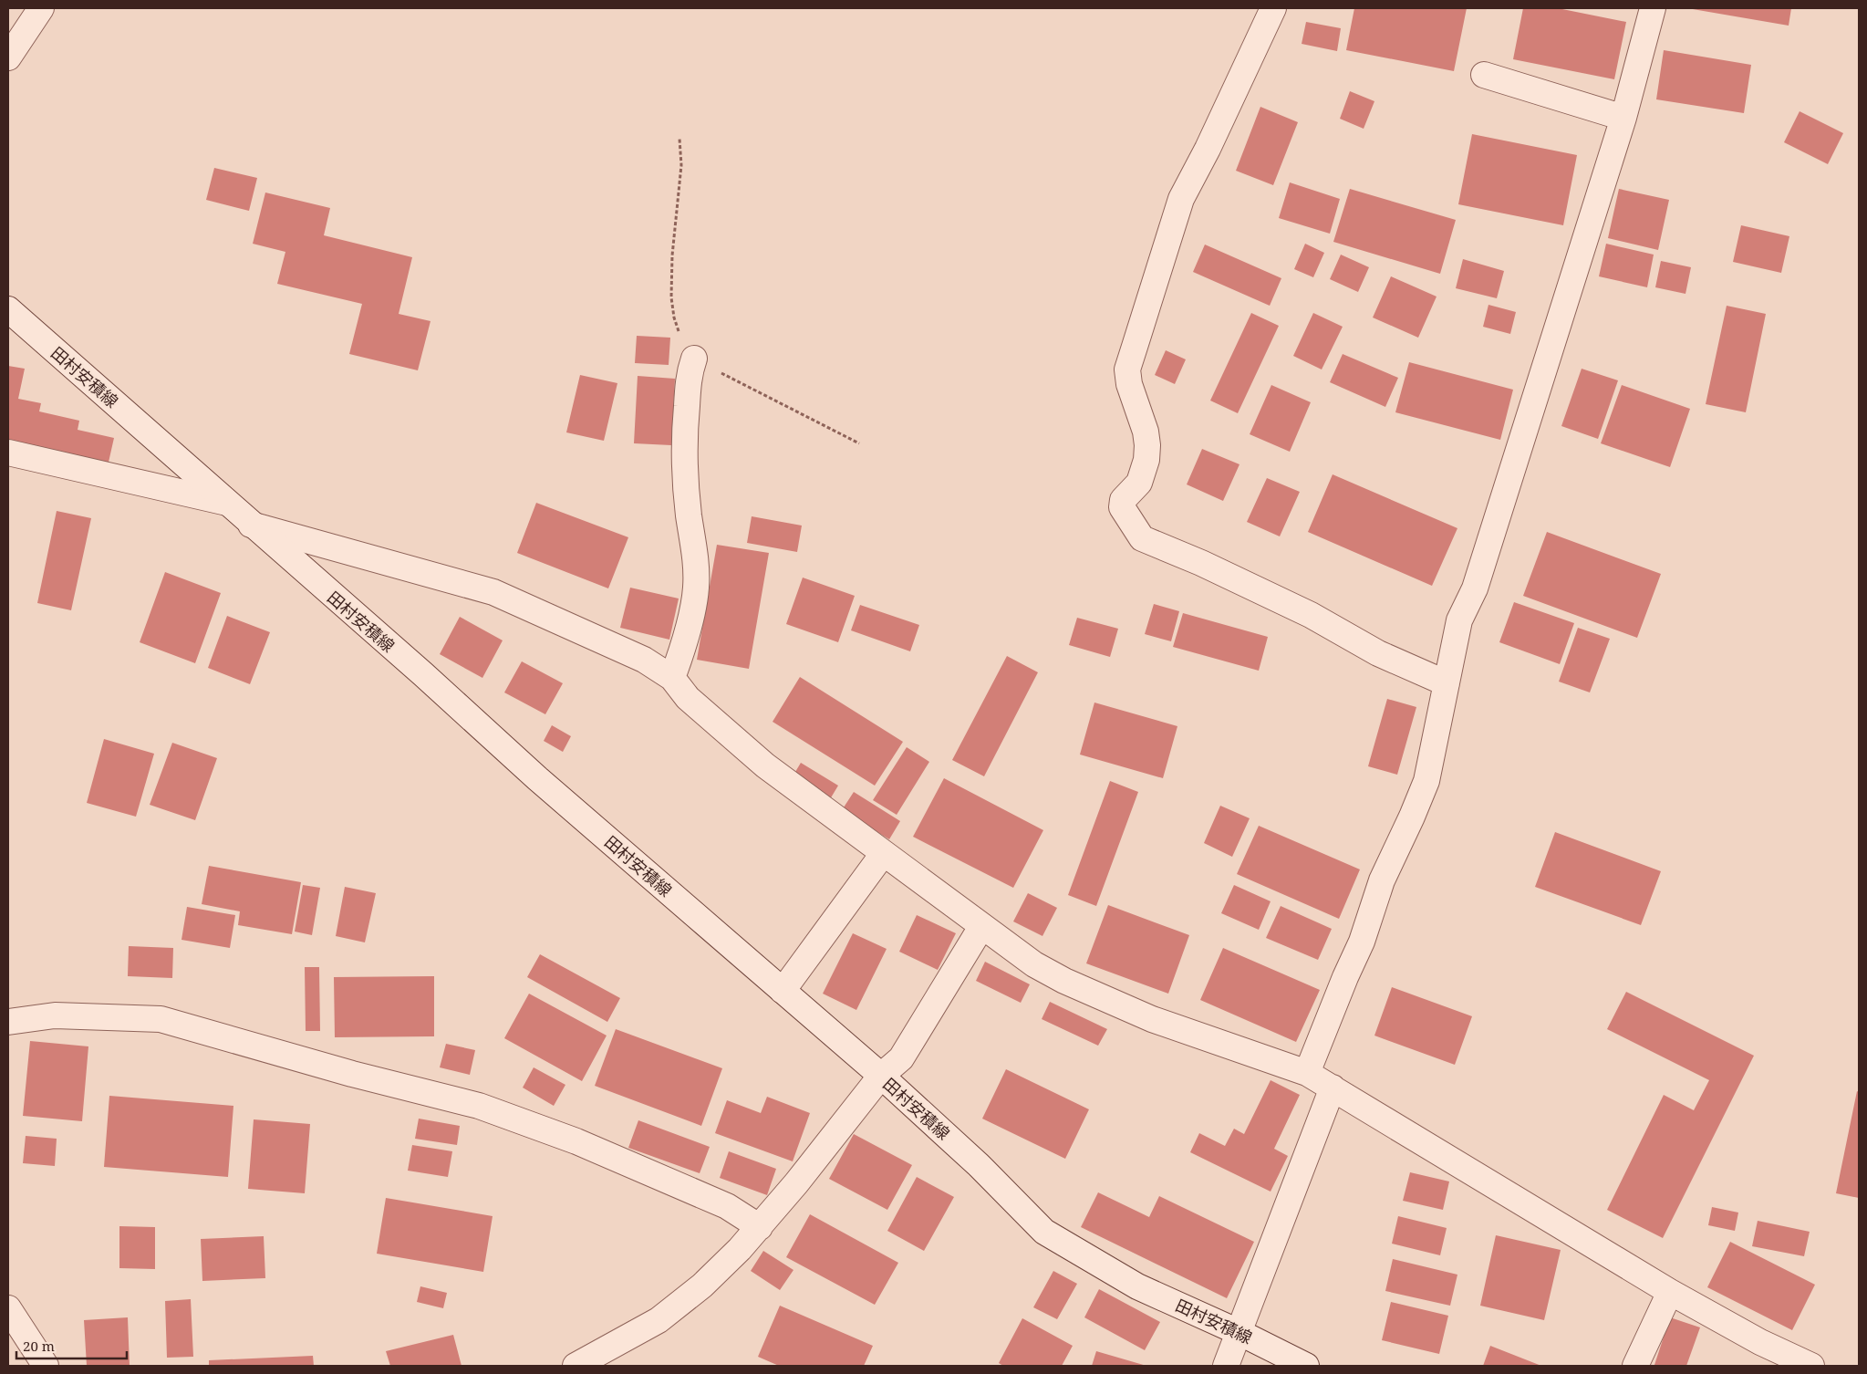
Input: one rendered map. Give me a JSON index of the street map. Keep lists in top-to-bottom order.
{
  "streets": {
    "street": ["田村安積線"]
  },
  "scale_bar": "20 m"
}
